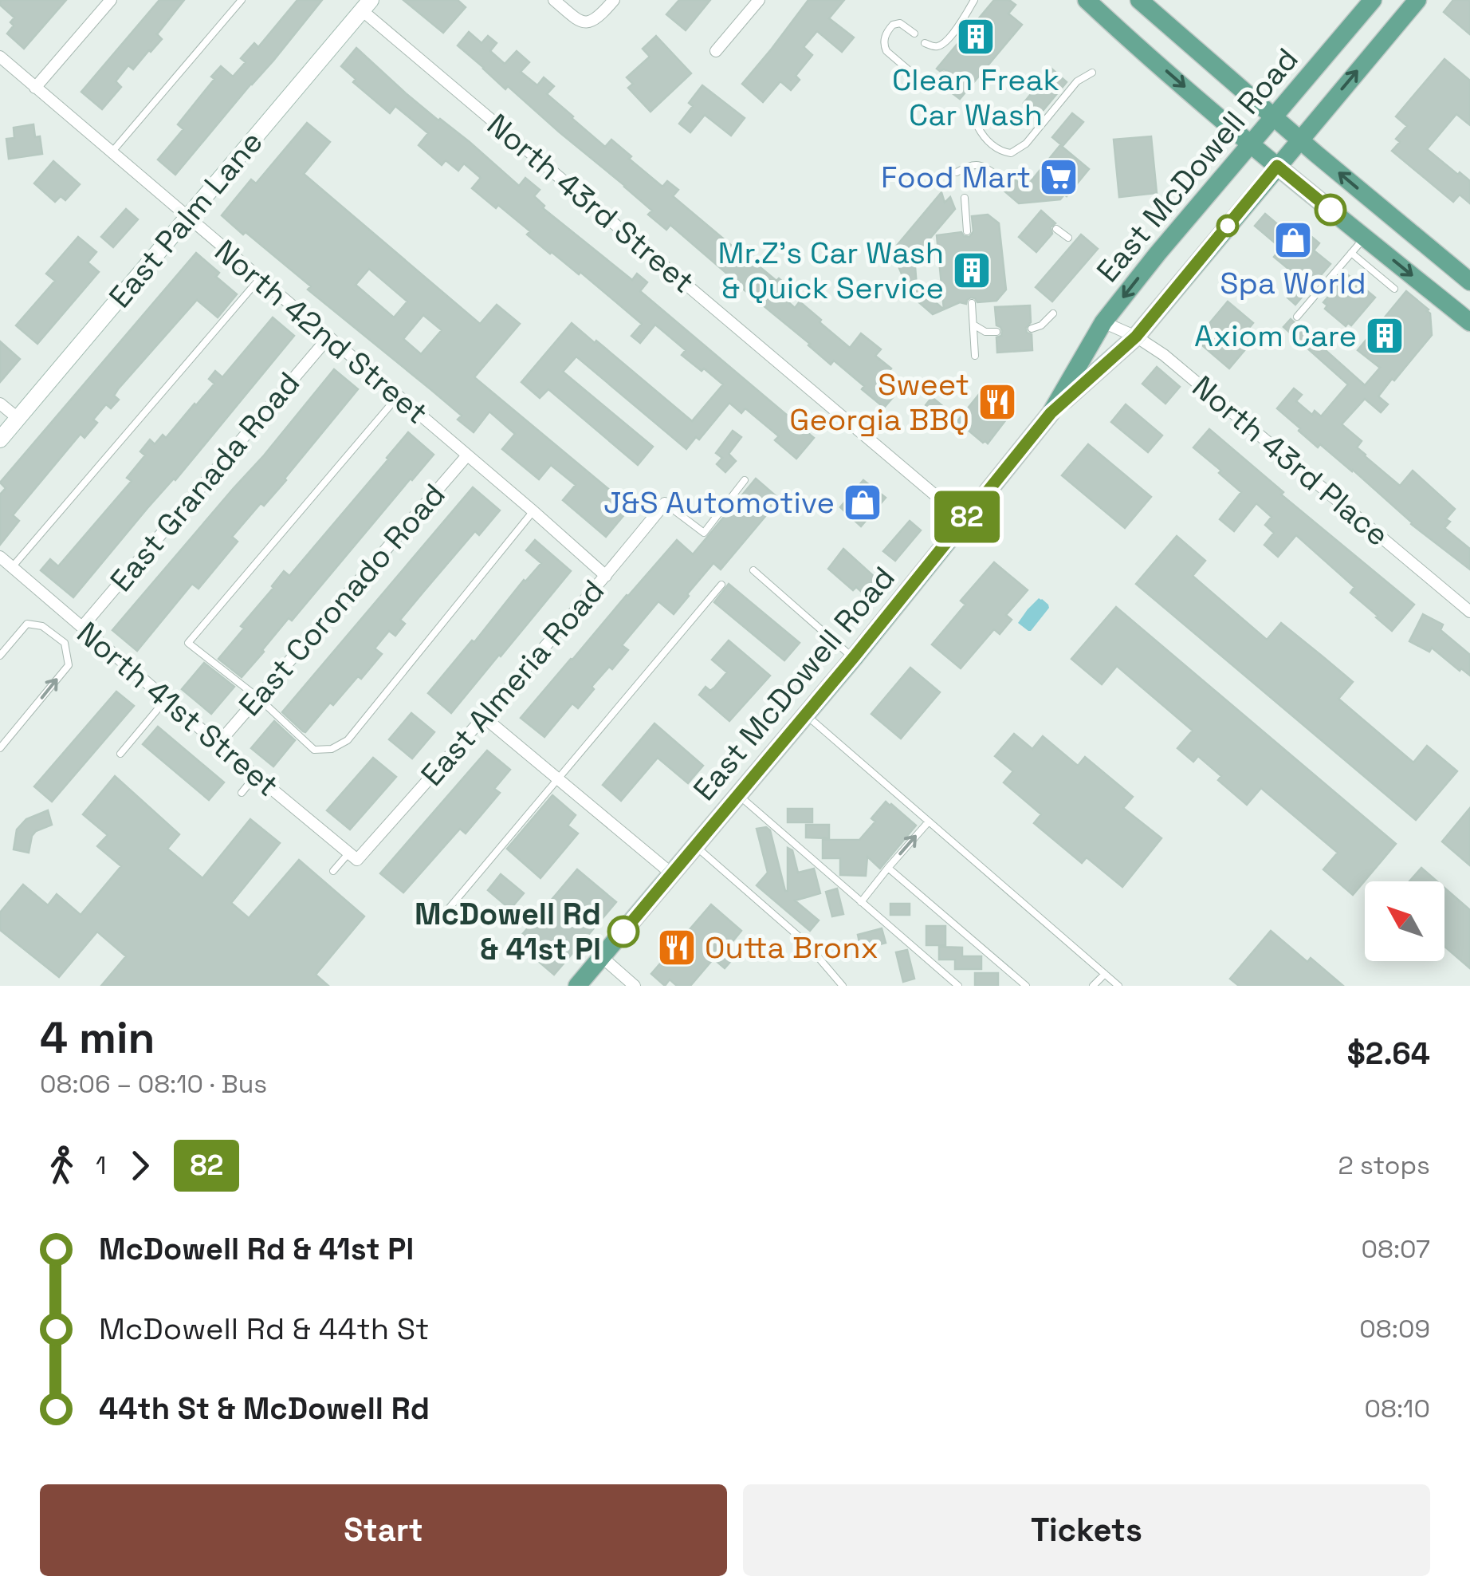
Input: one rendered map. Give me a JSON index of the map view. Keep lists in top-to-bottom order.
{
  "streets": {
    "main road": ["East McDowell Road"],
    "street": [
      "North 43rd Street",
      "East Palm Lane",
      "North 42nd Street",
      "North 43rd Place",
      "East Granada Road",
      "East Coronado Road",
      "East Almeria Road",
      "North 41st Street"
    ]
  },
  "crossings": [
    ["East McDowell Road", "North 43rd Street"],
    ["East McDowell Road", "North 43rd Place"],
    ["North 43rd Street", "East Palm Lane"],
    ["East Palm Lane", "North 42nd Street"],
    ["North 42nd Street", "East Granada Road"],
    ["North 42nd Street", "East Coronado Road"],
    ["North 42nd Street", "East Almeria Road"],
    ["East Granada Road", "North 41st Street"],
    ["East Coronado Road", "North 41st Street"],
    ["East Almeria Road", "North 41st Street"]
  ],
  "places": {
    "building": ["Clean Freak Car Wash", "Mr.Z's Car Wash & Quick Service", "Axiom Care"],
    "supermarket": ["Food Mart"],
    "shop": ["Spa World", "J&S Automotive"],
    "restaurant": ["Sweet Georgia BBQ", "Outta Bronx"],
    "other": ["McDowell Rd & 41st Pl"]
  },
  "lines": ["bus line 82"],
  "north": "top left",
  "page": {
    "on_map": "82",
    "heading": ["4 min", "08:06 – 08:10 · Bus", "$2.64"],
    "legs": ["1", "82", "2 stops"],
    "list": [
      {
        "name": "McDowell Rd & 41st Pl",
        "value": "08:07"
      },
      {
        "name": "McDowell Rd & 44th St",
        "value": "08:09"
      },
      {
        "name": "44th St & McDowell Rd",
        "value": "08:10"
      }
    ],
    "buttons": ["Start", "Tickets"]
  }
}
